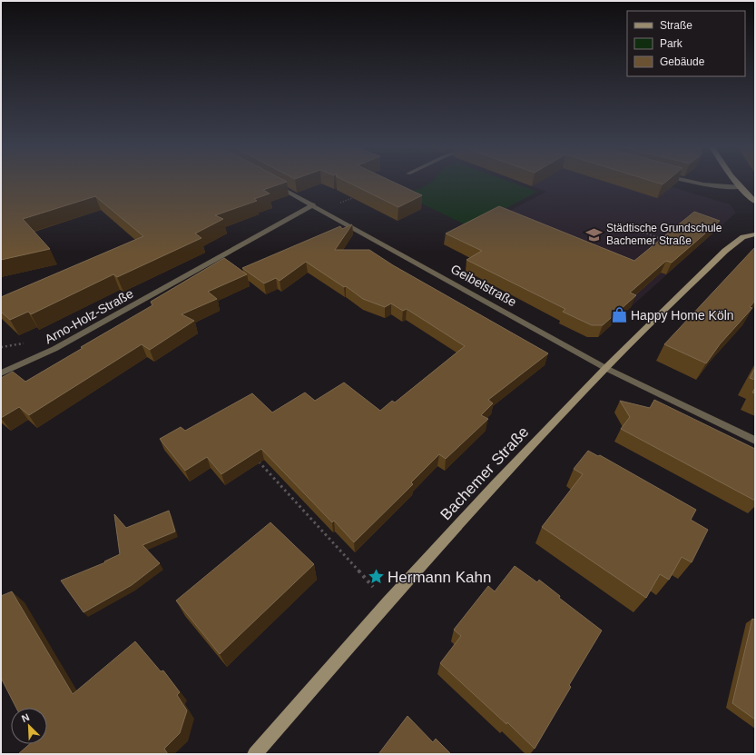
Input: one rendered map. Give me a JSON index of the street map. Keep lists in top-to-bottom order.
{
  "streets": {
    "street": ["Geibelstraße", "Arno-Holz-Straße", "Bachemer Straße"]
  },
  "crossings": [
    ["Geibelstraße", "Arno-Holz-Straße"],
    ["Geibelstraße", "Bachemer Straße"]
  ],
  "places": {
    "school or university": ["Städtische Grundschule Bachemer Straße"],
    "shop": ["Happy Home Köln"],
    "place": ["Hermann Kahn"]
  },
  "legend": ["Straße", "Park", "Gebäude"],
  "north": "top left"
}
